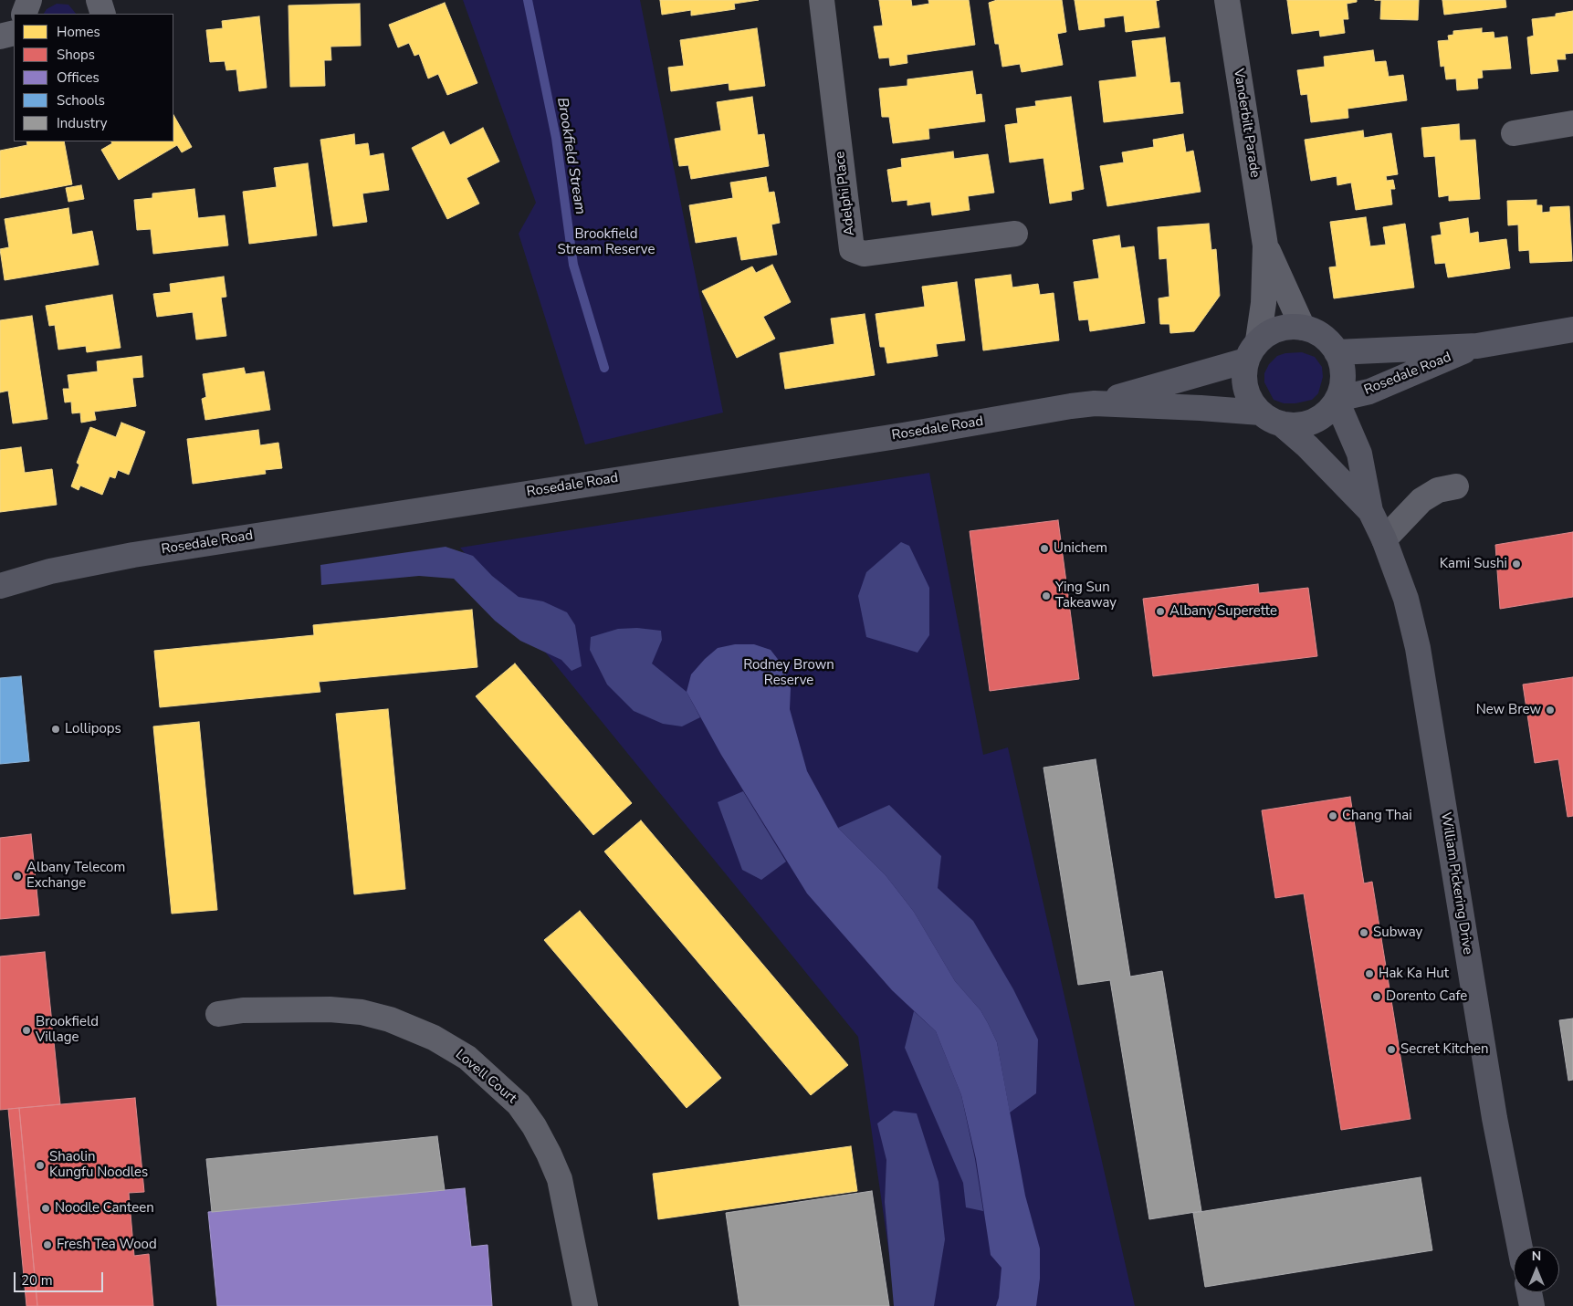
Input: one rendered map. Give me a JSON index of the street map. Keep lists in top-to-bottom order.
{
  "streets": {
    "main road": ["Rosedale Road", "William Pickering Drive"],
    "street": ["Vanderbilt Parade", "Adelphi Place", "Lovell Court"]
  },
  "crossings": [
    ["Vanderbilt Parade", "Rosedale Road"],
    ["Vanderbilt Parade", "William Pickering Drive"],
    ["Rosedale Road", "William Pickering Drive"]
  ],
  "water": ["Brookfield Stream"],
  "parks": ["Brookfield Stream Reserve", "Rodney Brown Reserve"],
  "places": [
    "Unichem",
    "Kami Sushi",
    "Ying Sun Takeaway",
    "Albany Superette",
    "New Brew",
    "Lollipops",
    "Chang Thai",
    "Albany Telecom Exchange",
    "Subway",
    "Hak Ka Hut",
    "Dorento Cafe",
    "Brookfield Village",
    "Secret Kitchen",
    "Shaolin Kungfu Noodles",
    "Noodle Canteen",
    "Fresh Tea Wood"
  ],
  "legend": [
    "Homes",
    "Shops",
    "Offices",
    "Schools",
    "Industry"
  ],
  "scale_bar": "20 m",
  "north": "top"
}
